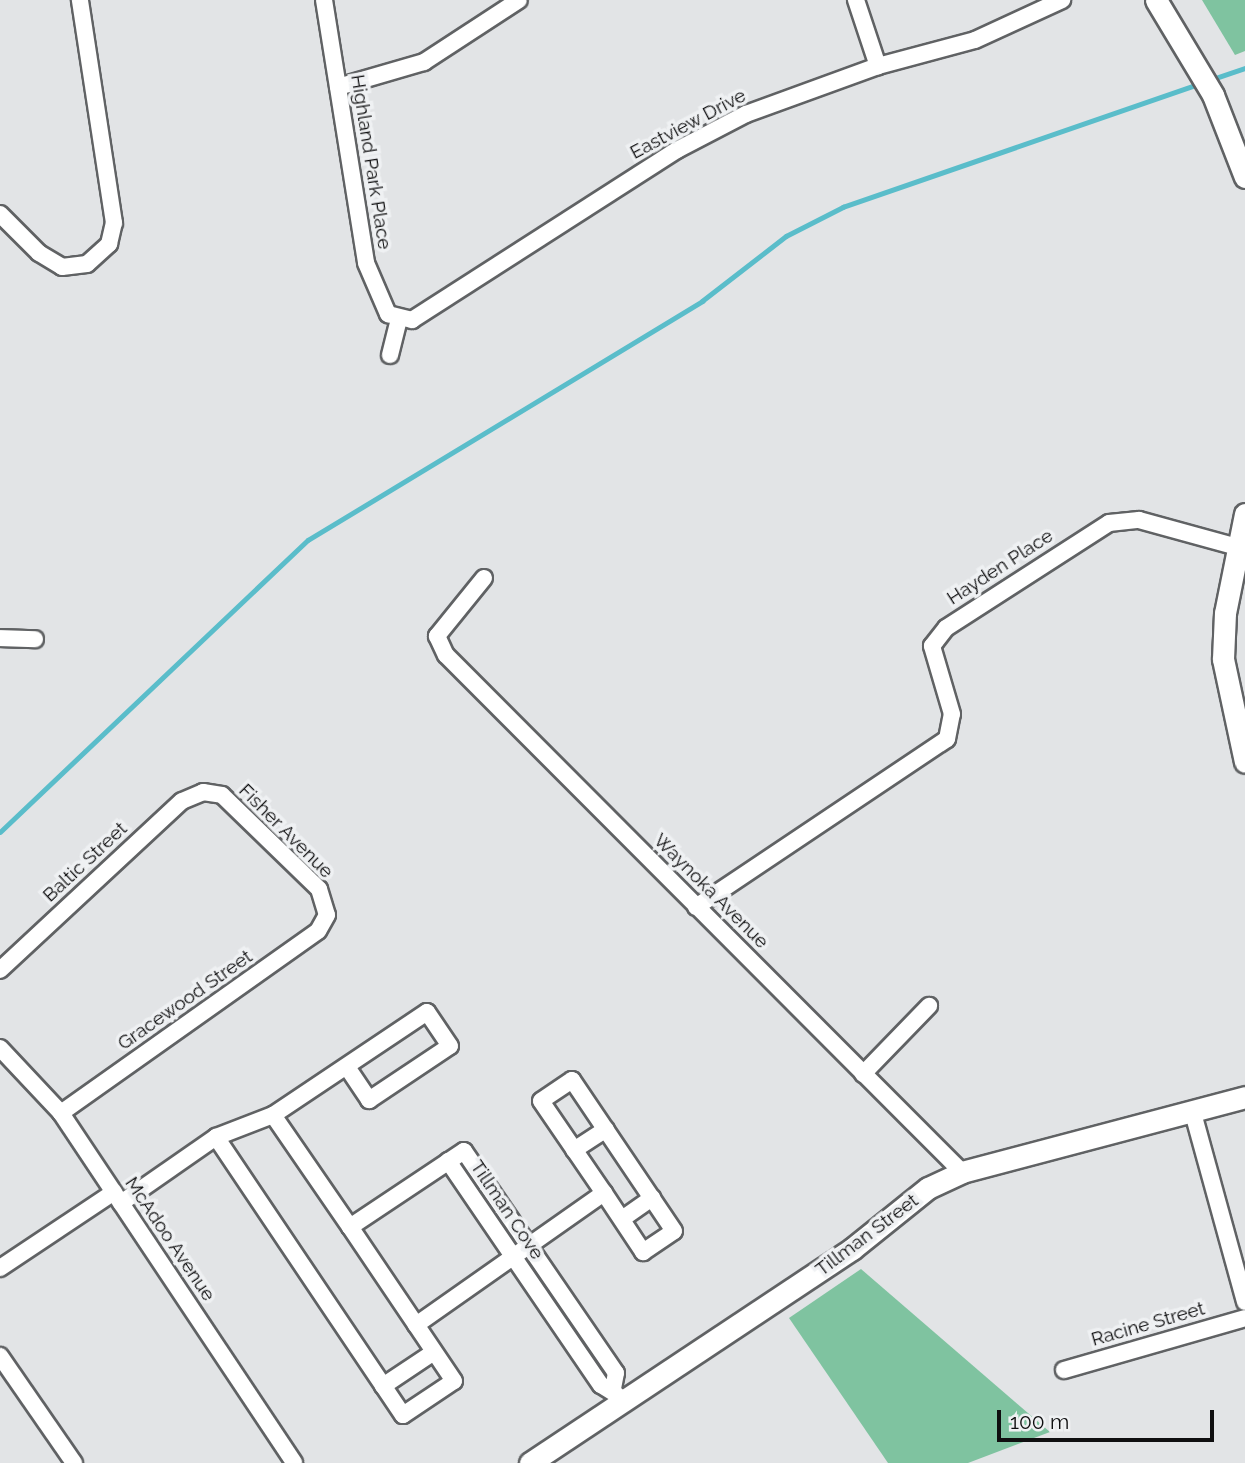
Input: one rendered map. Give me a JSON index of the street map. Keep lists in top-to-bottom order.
{
  "streets": {
    "main road": ["Tillman Street"],
    "street": [
      "Eastview Drive",
      "Highland Park Place",
      "Hayden Place",
      "Fisher Avenue",
      "Baltic Street",
      "Waynoka Avenue",
      "Gracewood Street",
      "Tillman Cove",
      "McAdoo Avenue",
      "Racine Street"
    ]
  },
  "crossings": [
    ["Eastview Drive", "Highland Park Place"],
    ["Hayden Place", "Waynoka Avenue"],
    ["Fisher Avenue", "Baltic Street"],
    ["Fisher Avenue", "Gracewood Street"],
    ["Waynoka Avenue", "Tillman Street"],
    ["Gracewood Street", "McAdoo Avenue"],
    ["Tillman Cove", "Tillman Street"]
  ],
  "scale_bar": "100 m"
}
